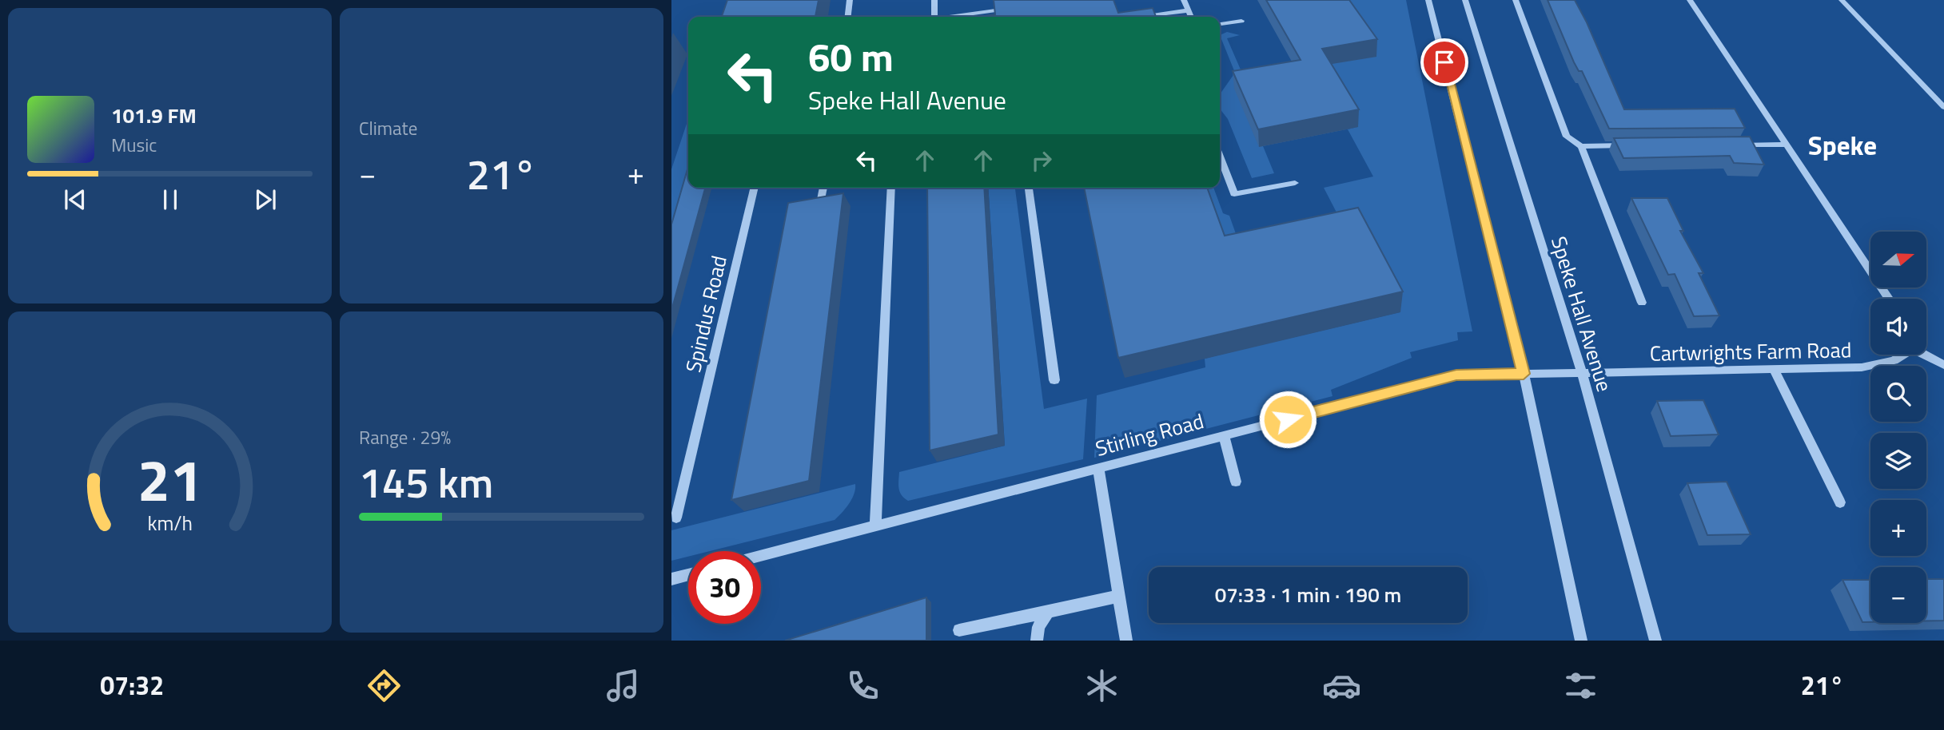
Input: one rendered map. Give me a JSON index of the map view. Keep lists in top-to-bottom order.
{
  "streets": {
    "street": [
      "Spindus Road",
      "Speke Hall Avenue",
      "Cartwrights Farm Road",
      "Stirling Road"
    ]
  },
  "crossings": [
    ["Speke Hall Avenue", "Cartwrights Farm Road"],
    ["Speke Hall Avenue", "Stirling Road"],
    ["Cartwrights Farm Road", "Stirling Road"]
  ],
  "districts": ["Speke"],
  "north": "right",
  "page": {
    "tile": [
      "Climate",
      ["Range · 29%", "145 km"]
    ],
    "turn": ["60 m", "Speke Hall Avenue"],
    "song": ["101.9 FM", "Music"],
    "heat": ["−", "21°", "+"],
    "map_buttons": ["+", "−"],
    "limit": "30",
    "trip": "07:33 · 1 min · 190 m",
    "tabs": ["07:32", "21°"],
    "gauge": ["21", "km/h"]
  }
}
